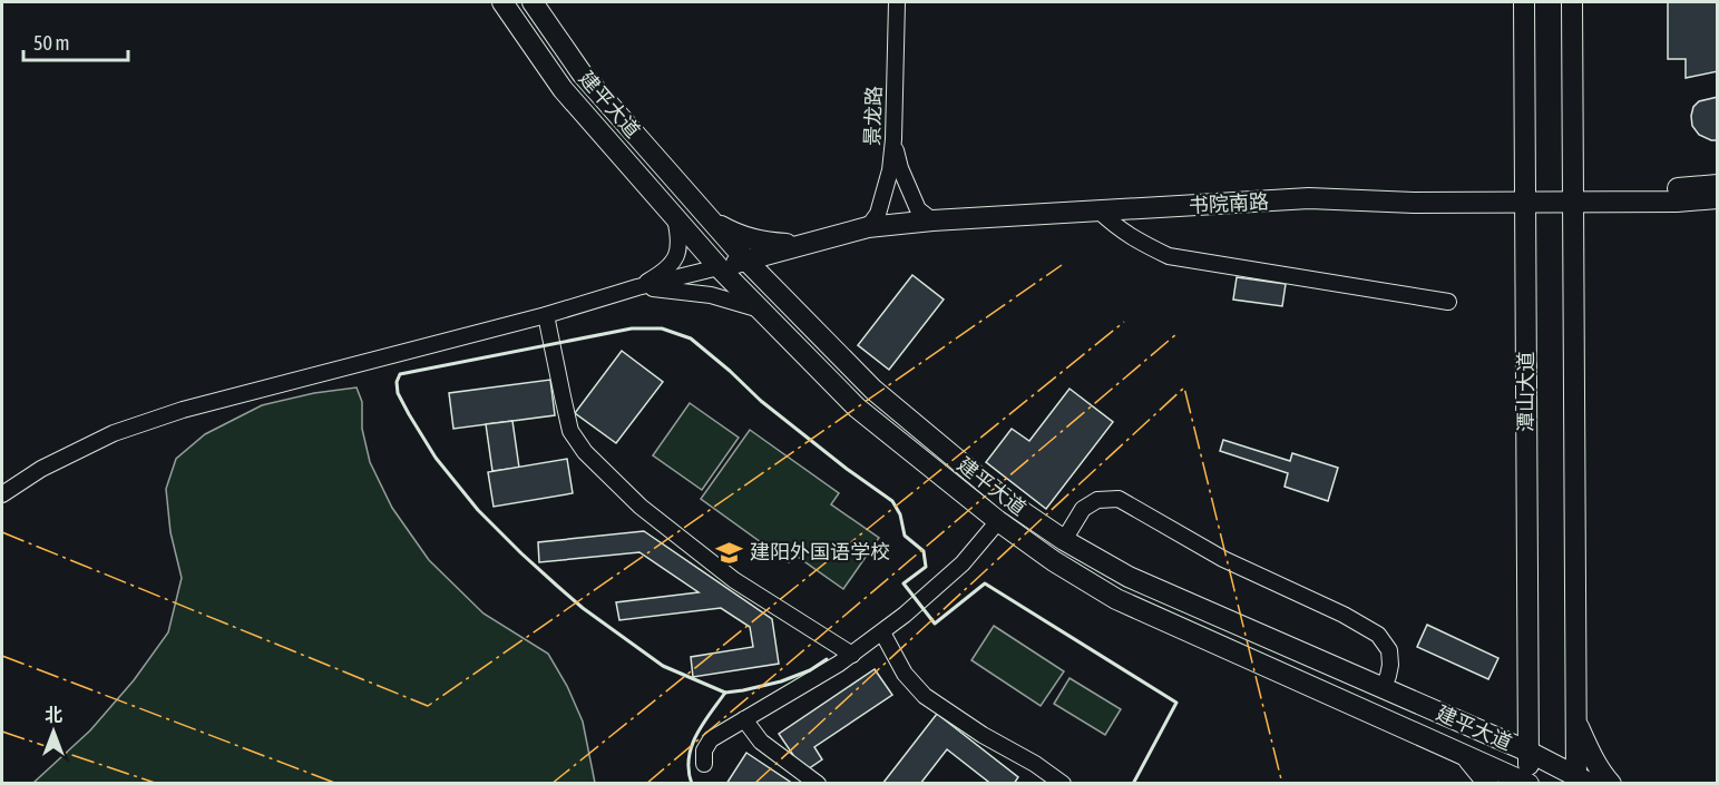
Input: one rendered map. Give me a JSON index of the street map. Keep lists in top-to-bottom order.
{
  "streets": {
    "main road": ["建平大道", "书院南路", "潭山大道"],
    "street": ["景龙路"]
  },
  "crossings": [
    ["建平大道", "书院南路"],
    ["建平大道", "潭山大道"],
    ["景龙路", "书院南路"],
    ["书院南路", "潭山大道"]
  ],
  "places": {
    "school or university": ["建阳外国语学校"]
  },
  "scale_bar": "50 m",
  "north": "top"
}
